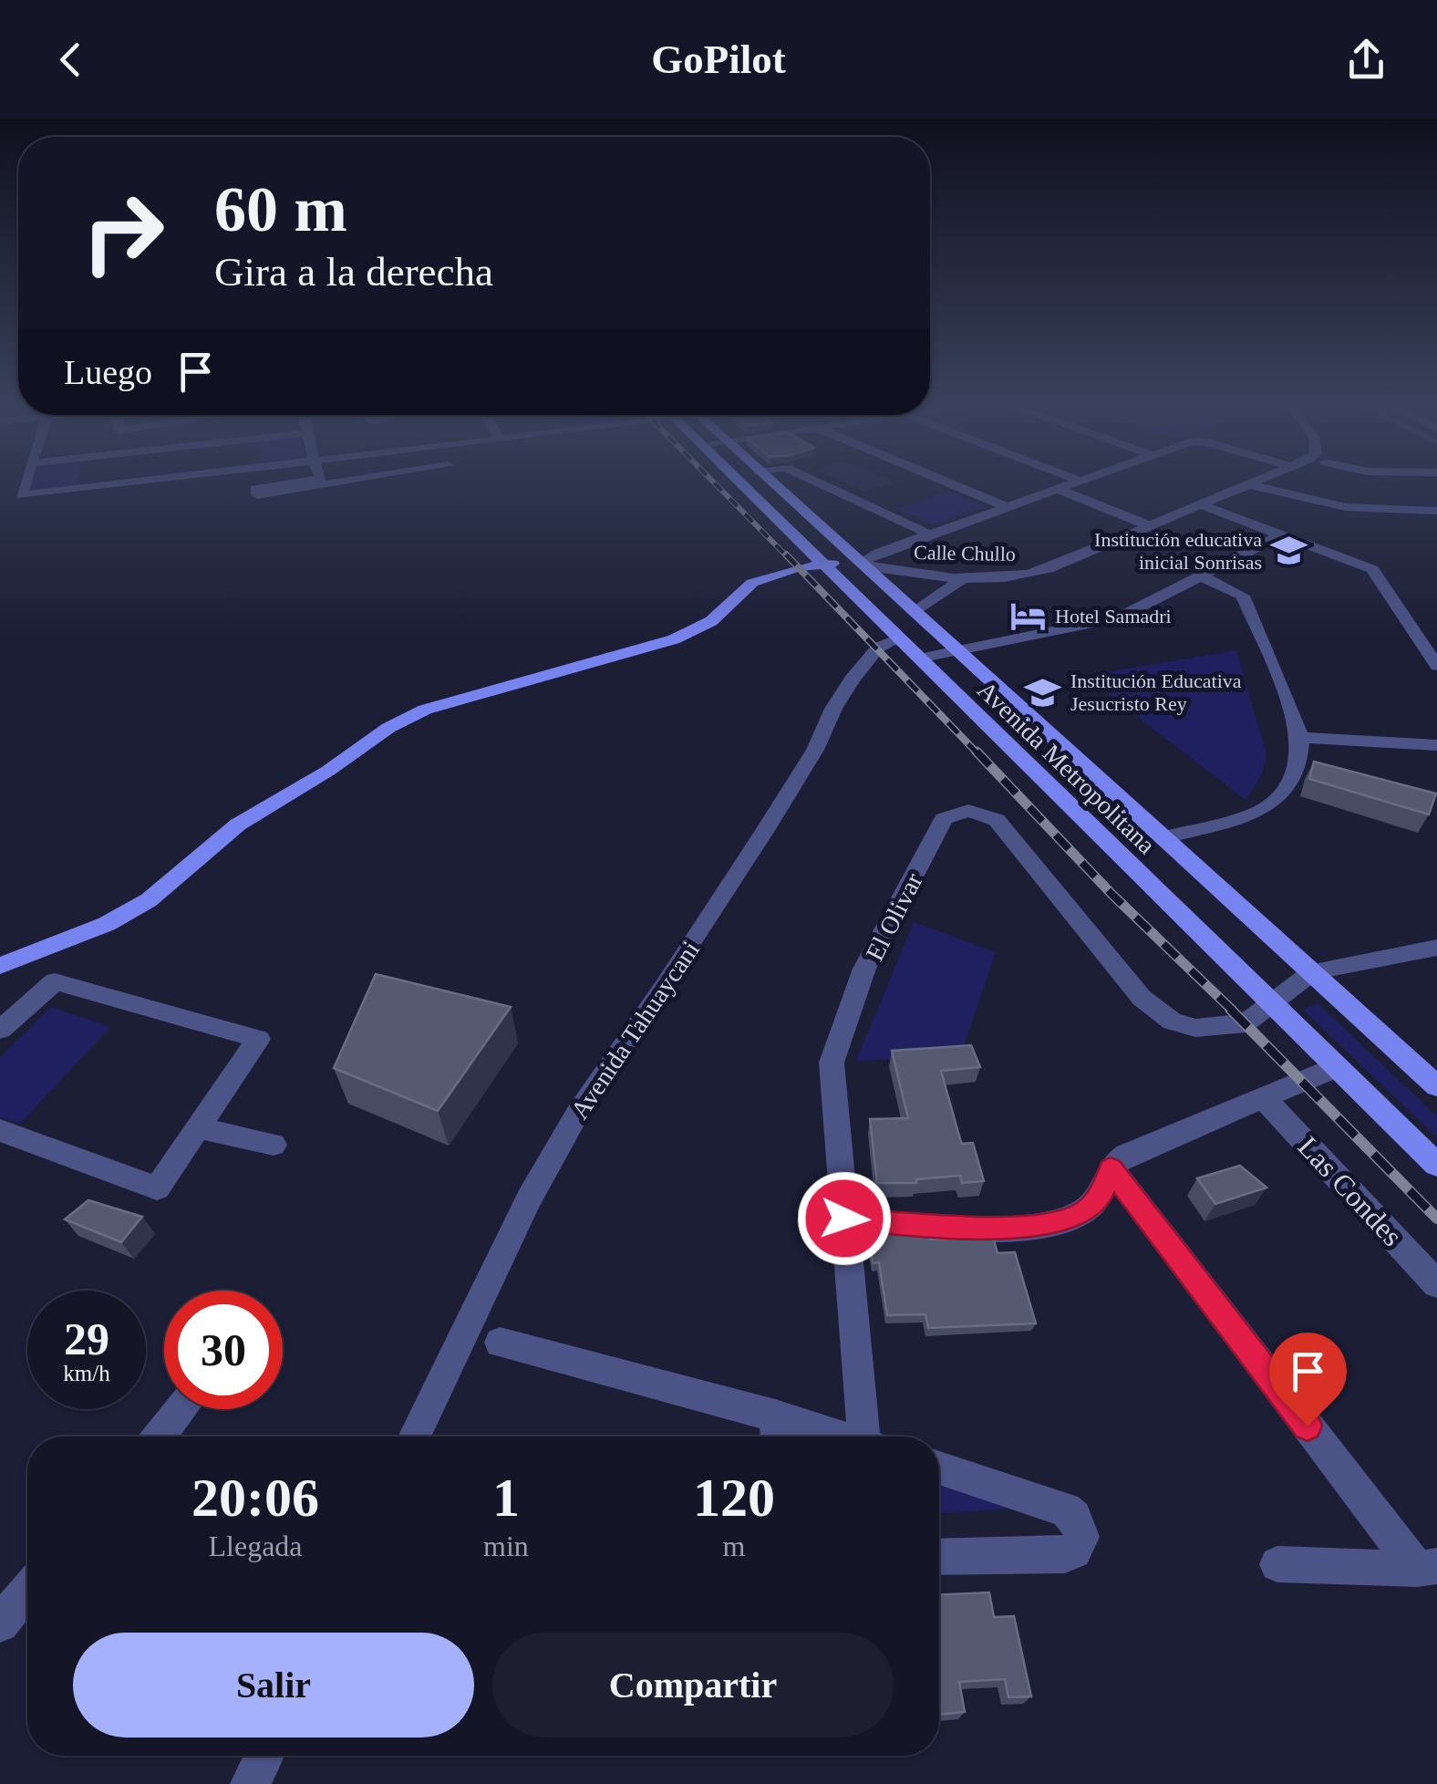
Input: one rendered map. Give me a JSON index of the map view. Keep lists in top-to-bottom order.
{
  "streets": {
    "main road": ["Avenida Metropolitana"],
    "street": [
      "Calle Chullo",
      "El Olivar",
      "Avenida Tahuaycani",
      "Las Condes"
    ]
  },
  "crossings": [
    ["Calle Chullo", "Avenida Metropolitana"],
    ["Avenida Metropolitana", "El Olivar"],
    ["Avenida Metropolitana", "Avenida Tahuaycani"]
  ],
  "places": {
    "school or university": ["Institución educativa inicial Sonrisas", "Institución Educativa Jesucristo Rey"],
    "hotel": ["Hotel Samadri"]
  },
  "page": {
    "header": "GoPilot",
    "turn": ["60 m", "Gira a la derecha"],
    "then": "Luego",
    "speed": "29 km/h",
    "limit": "30",
    "eta": [
      "20:06",
      "Llegada",
      "1",
      "min",
      "120",
      "m"
    ],
    "buttons": ["Salir", "Compartir"]
  }
}
